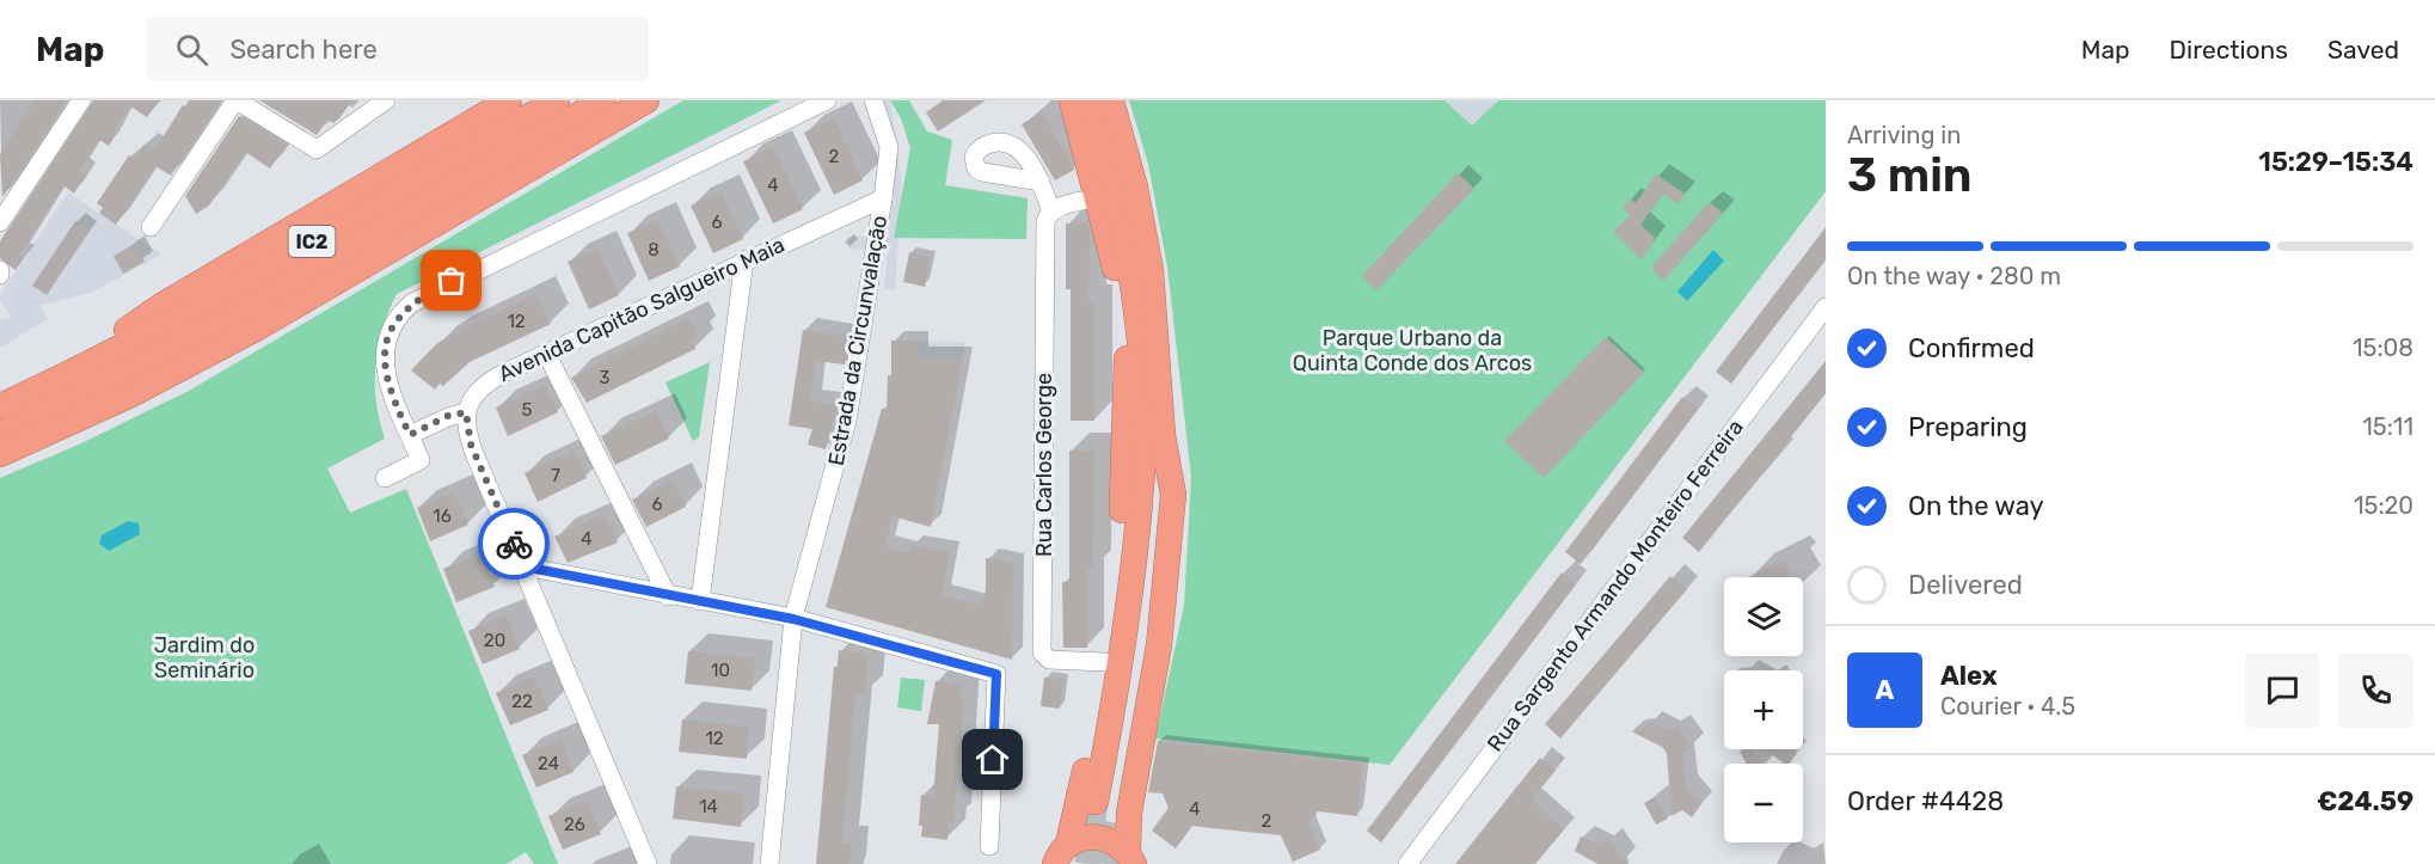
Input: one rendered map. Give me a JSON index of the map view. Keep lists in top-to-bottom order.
{
  "streets": {
    "highway": ["IC2"],
    "street": [
      "Avenida Capitão Salgueiro Maia",
      "Estrada da Circunvalação",
      "Rua Carlos George",
      "Rua Sargento Armando Monteiro Ferreira"
    ]
  },
  "crossings": [
    ["Avenida Capitão Salgueiro Maia", "Estrada da Circunvalação"]
  ],
  "parks": ["Parque Urbano da Quinta Conde dos Arcos", "Jardim do Seminário"],
  "house_numbers": [
    "2",
    "4",
    "6",
    "8",
    "12",
    "3",
    "5",
    "7",
    "6",
    "16",
    "4",
    "20",
    "10",
    "22",
    "12",
    "24",
    "14",
    "4",
    "2",
    "26"
  ],
  "page": {
    "header": "Map",
    "search": "Search here",
    "nav": ["Map", "Directions", "Saved"],
    "heading": ["3 min", "Arriving in", "15:29–15:34"],
    "panel": [
      "Alex",
      "Courier · 4.5",
      "Order #4428",
      "€24.59"
    ],
    "bar": "On the way · 280 m",
    "list": [
      ["Confirmed", "15:08"],
      ["Preparing", "15:11"],
      ["On the way", "15:20"],
      "Delivered"
    ],
    "map_buttons": ["+", "−"],
    "round": "A"
  }
}
